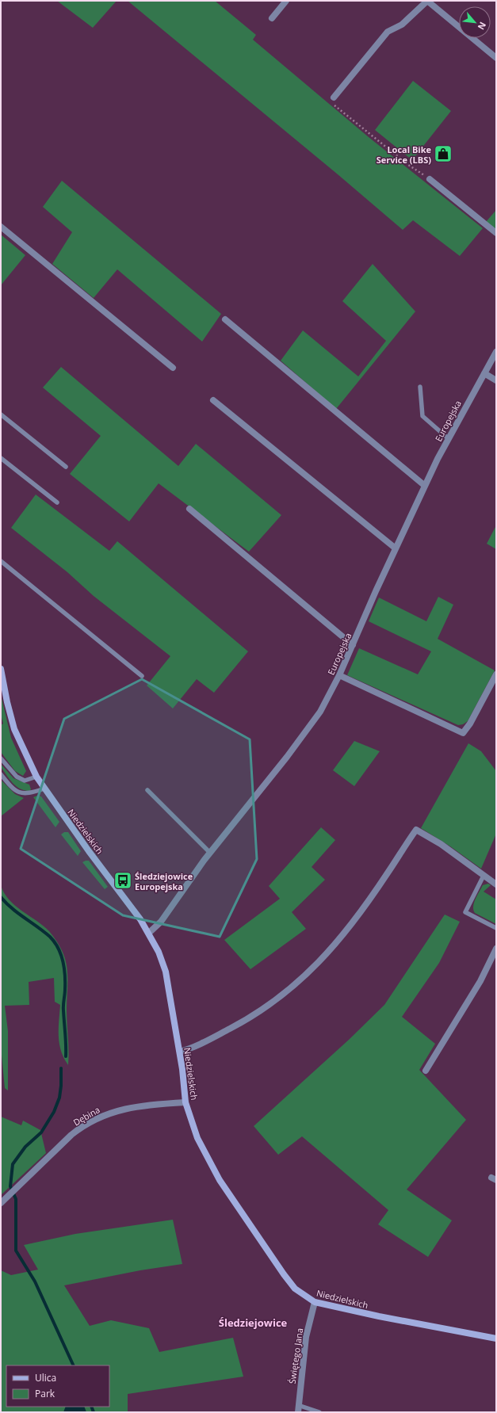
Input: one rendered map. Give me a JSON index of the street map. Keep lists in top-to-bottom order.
{
  "streets": {
    "street": [
      "Europejska",
      "Niedzielskich",
      "Dębina",
      "Świętego Jana"
    ]
  },
  "crossings": [
    ["Europejska", "Niedzielskich"],
    ["Niedzielskich", "Dębina"],
    ["Niedzielskich", "Świętego Jana"]
  ],
  "districts": ["Śledziejowice"],
  "places": {
    "shop": ["Local Bike Service (LBS)"],
    "bus stop": ["Śledziejowice Europejska"]
  },
  "legend": ["Ulica", "Park"],
  "north": "bottom right"
}
